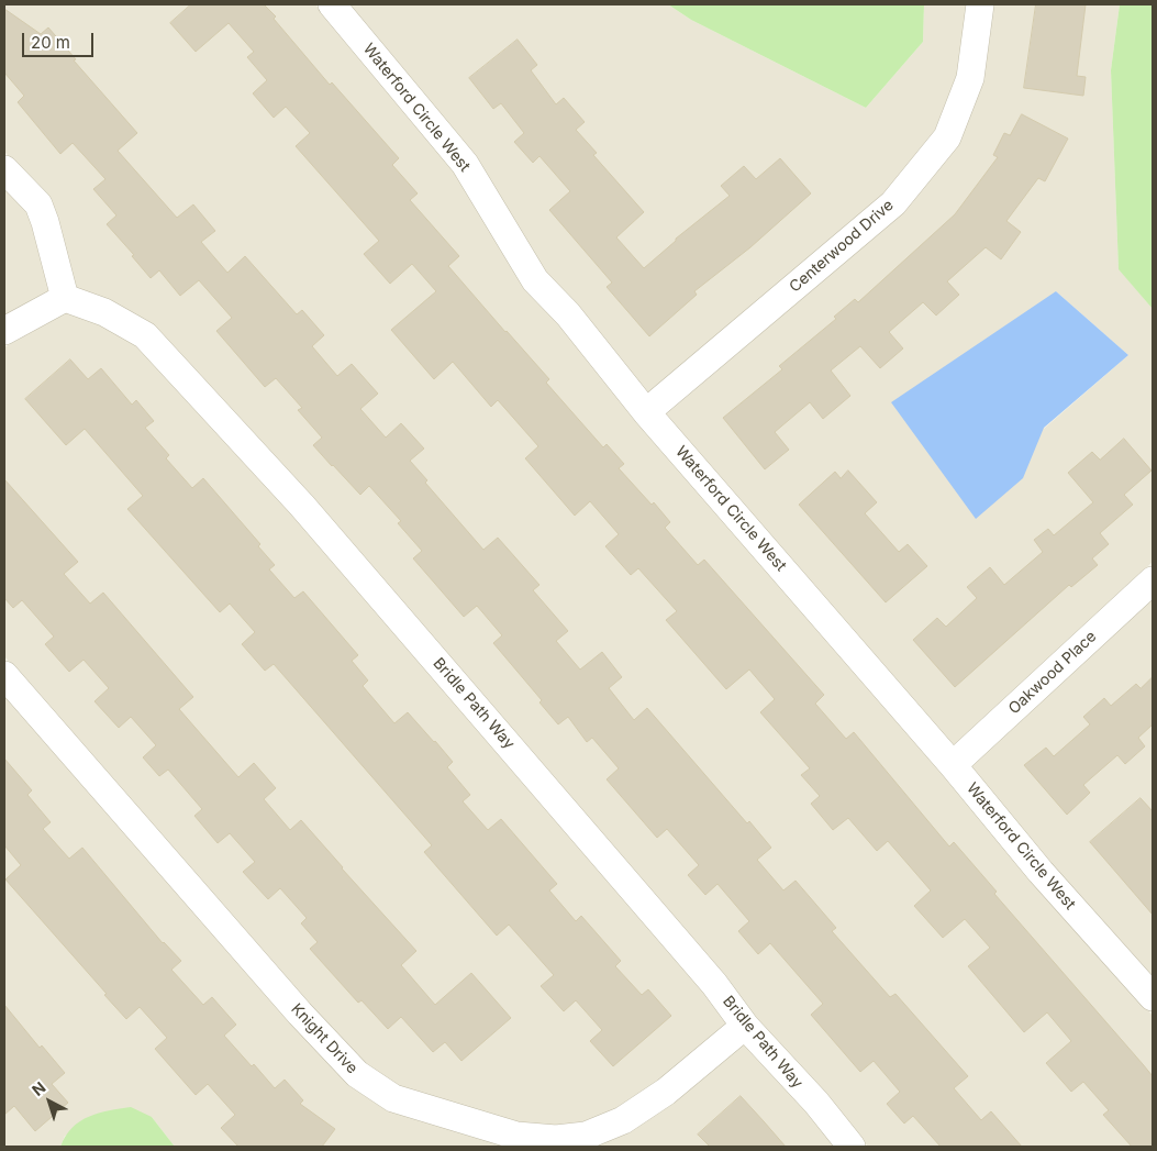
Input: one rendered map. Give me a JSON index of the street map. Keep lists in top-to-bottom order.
{
  "streets": {
    "street": [
      "Waterford Circle West",
      "Centerwood Drive",
      "Oakwood Place",
      "Bridle Path Way",
      "Knight Drive"
    ]
  },
  "crossings": [
    ["Waterford Circle West", "Centerwood Drive"],
    ["Waterford Circle West", "Oakwood Place"],
    ["Bridle Path Way", "Knight Drive"]
  ],
  "scale_bar": "20 m",
  "north": "top left"
}
